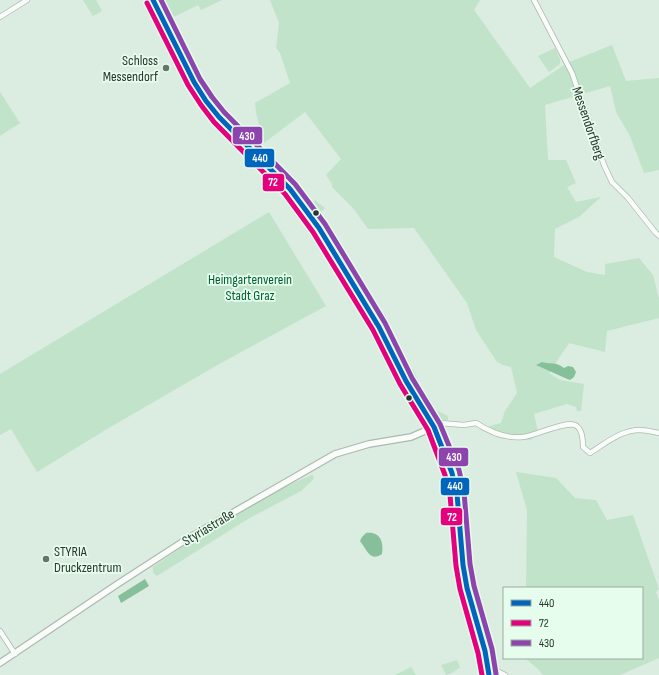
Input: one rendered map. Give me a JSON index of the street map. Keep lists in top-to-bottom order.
{
  "streets": {
    "street": ["Messendorfberg", "Styriastraße"]
  },
  "parks": ["Heimgartenverein Stadt Graz"],
  "places": ["Schloss Messendorf", "STYRIA Druckzentrum"],
  "lines": ["transit line 440", "transit line 430", "transit line 72"],
  "legend": ["440", "72", "430"]
}
